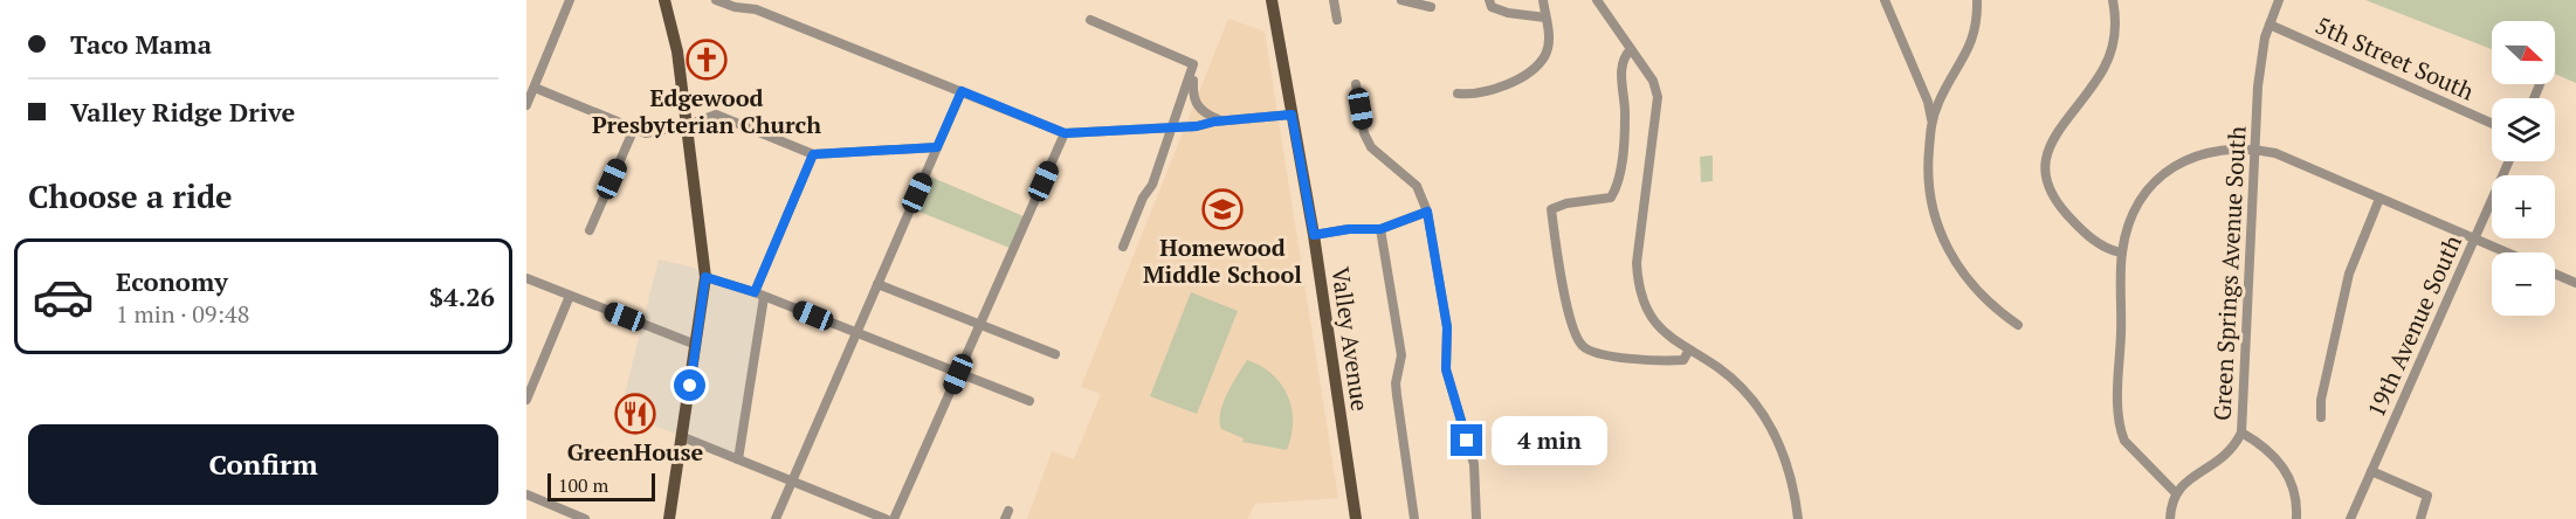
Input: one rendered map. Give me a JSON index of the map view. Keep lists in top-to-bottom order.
{
  "streets": {
    "main road": ["Valley Avenue"],
    "street": ["5th Street South", "Green Springs Avenue South", "19th Avenue South"]
  },
  "crossings": [
    ["5th Street South", "Green Springs Avenue South"]
  ],
  "places": {
    "church": ["Edgewood Presbyterian Church"],
    "school or university": ["Homewood Middle School"],
    "restaurant": ["GreenHouse"]
  },
  "scale_bar": "100 m",
  "north": "right",
  "page": {
    "banner": ["Taco Mama", "Valley Ridge Drive"],
    "map_buttons": ["+", "−"],
    "heading": "Choose a ride",
    "list": [
      {
        "name": "Economy",
        "note": "1 min · 09:48",
        "value": "$4.26"
      }
    ],
    "buttons": "Confirm",
    "bubble": "4 min",
    "scale": "100 m"
  }
}
